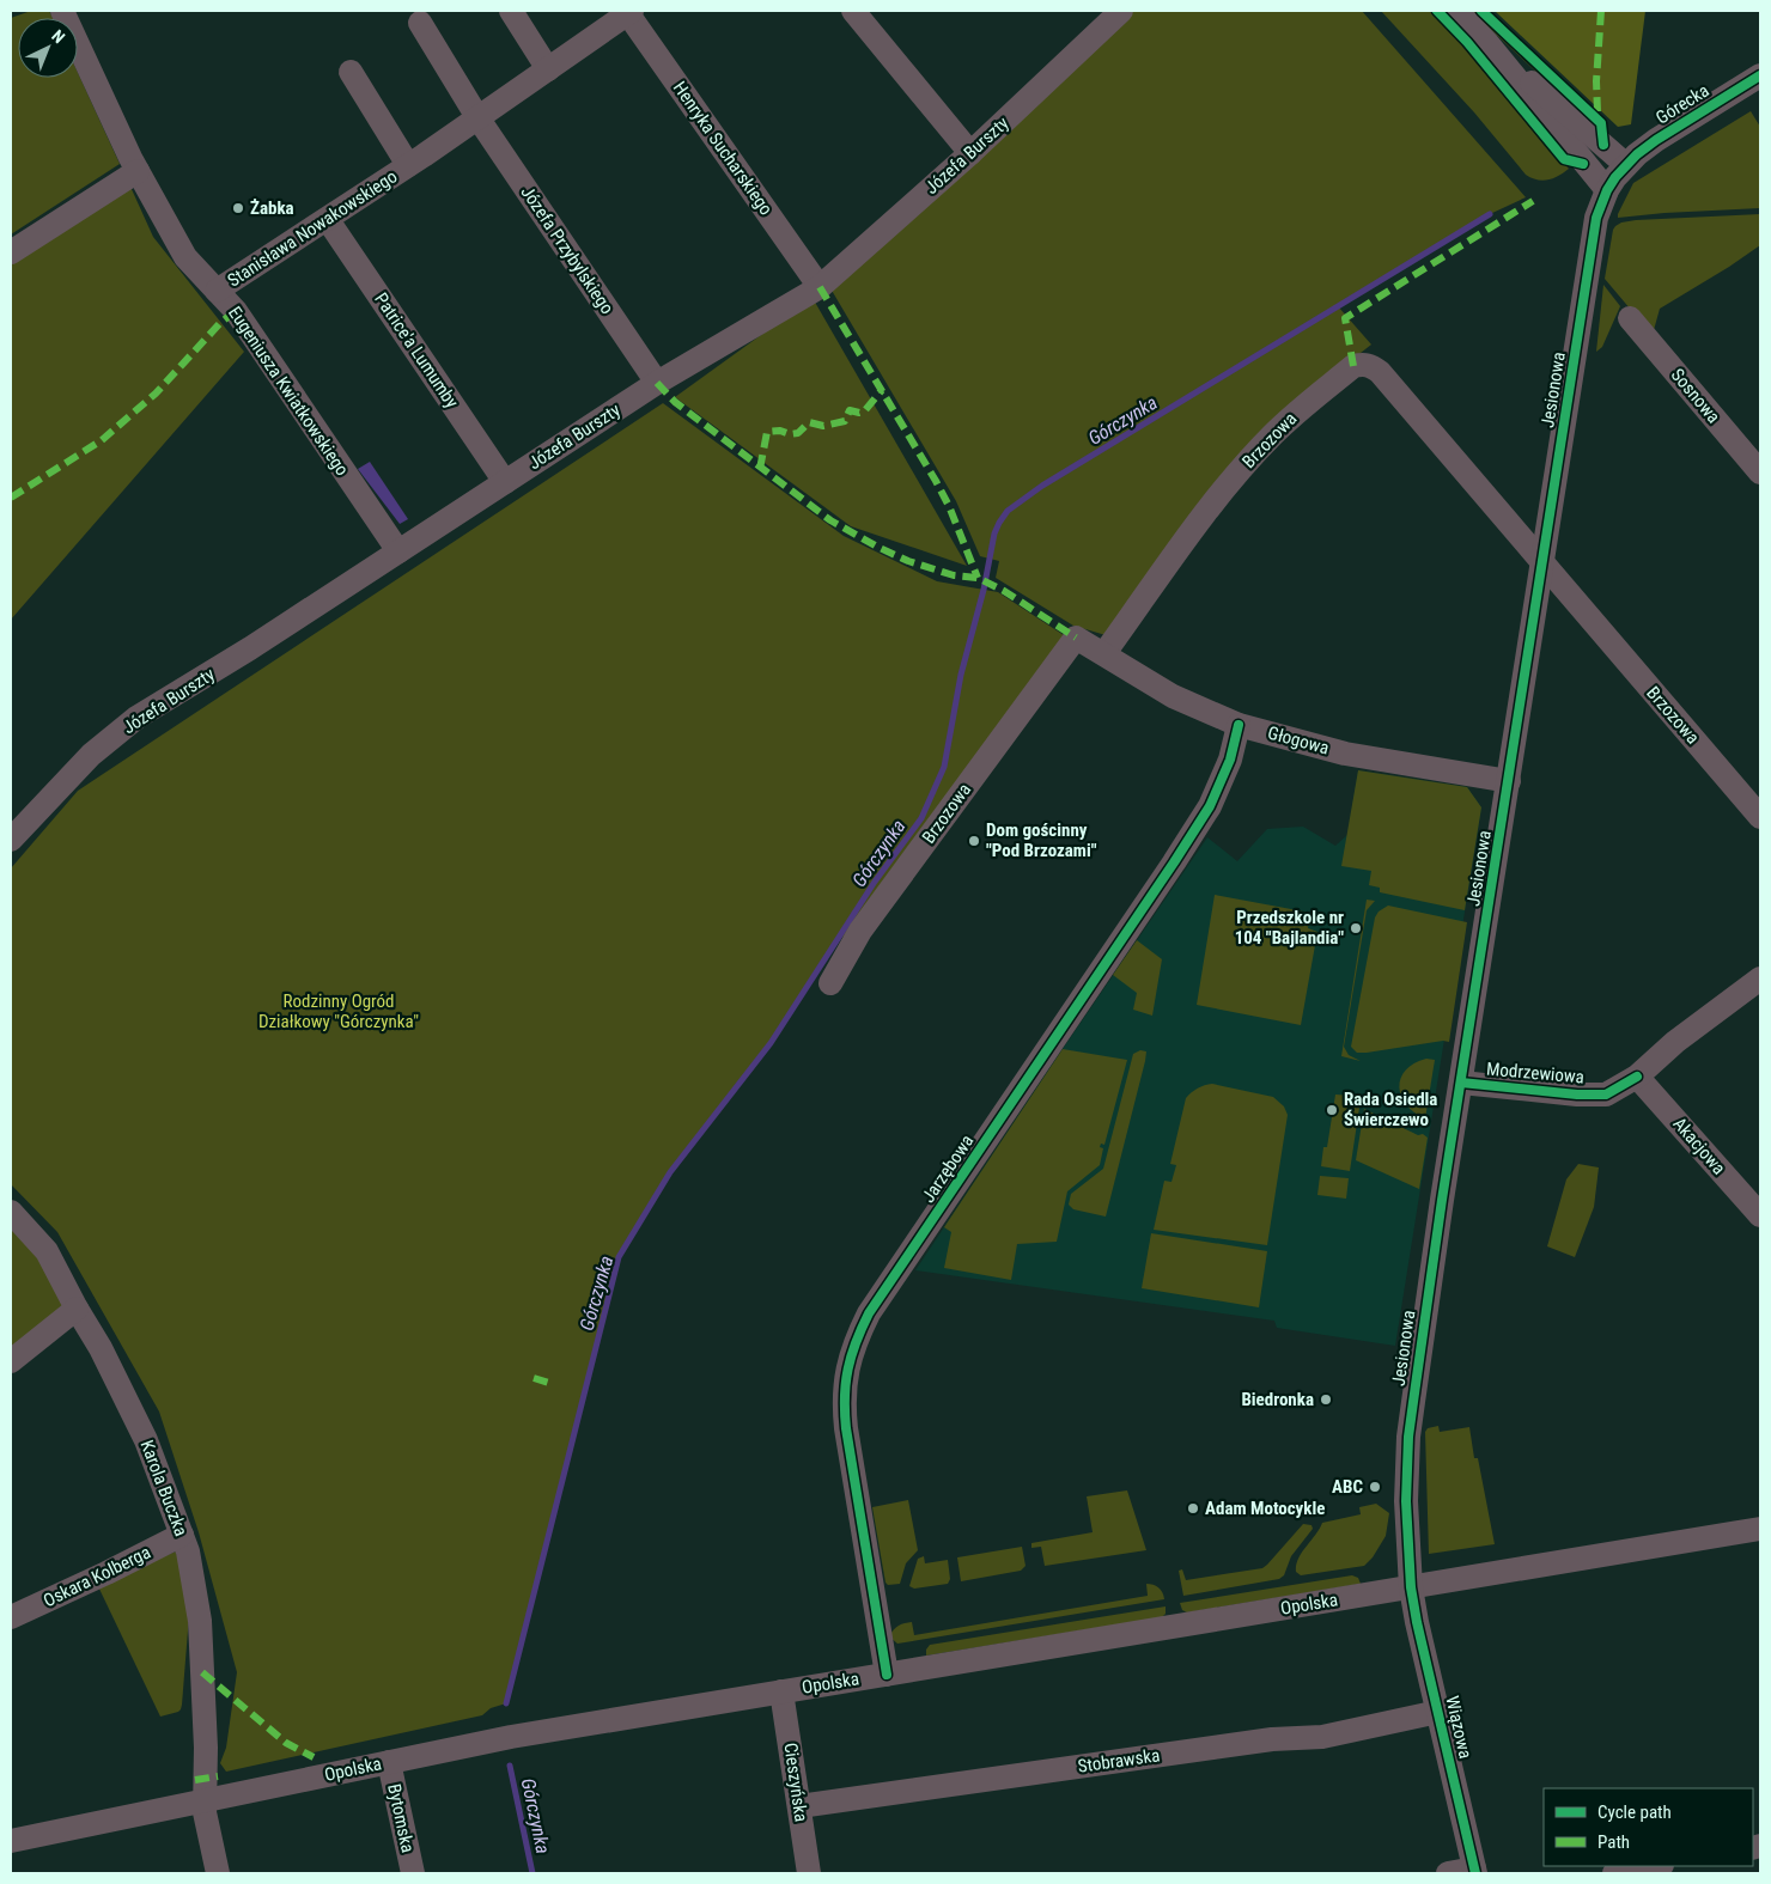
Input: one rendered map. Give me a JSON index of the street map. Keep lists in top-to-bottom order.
{
  "streets": {
    "street": [
      "Górecka",
      "Henryka Sucharskiego",
      "Józefa Burszty",
      "Stanisława Nowakowskiego",
      "Józefa Przybylskiego",
      "Patrice'a Lumumby",
      "Jesionowa",
      "Eugeniusza Kwiatkowskiego",
      "Sosnowa",
      "Brzozowa",
      "Głogowa",
      "Modrzewiowa",
      "Akacjowa",
      "Jarzębowa",
      "Karola Buczka",
      "Oskara Kolberga",
      "Opolska",
      "Wiązowa",
      "Stobrawska",
      "Cieszyńska",
      "Bytomska"
    ]
  },
  "crossings": [
    ["Górecka", "Jesionowa"],
    ["Henryka Sucharskiego", "Józefa Burszty"],
    ["Henryka Sucharskiego", "Stanisława Nowakowskiego"],
    ["Józefa Burszty", "Józefa Przybylskiego"],
    ["Józefa Burszty", "Patrice'a Lumumby"],
    ["Józefa Burszty", "Eugeniusza Kwiatkowskiego"],
    ["Stanisława Nowakowskiego", "Józefa Przybylskiego"],
    ["Stanisława Nowakowskiego", "Patrice'a Lumumby"],
    ["Stanisława Nowakowskiego", "Eugeniusza Kwiatkowskiego"],
    ["Jesionowa", "Brzozowa"],
    ["Jesionowa", "Głogowa"],
    ["Jesionowa", "Modrzewiowa"],
    ["Jesionowa", "Opolska"],
    ["Jesionowa", "Wiązowa"],
    ["Brzozowa", "Głogowa"],
    ["Głogowa", "Jarzębowa"],
    ["Modrzewiowa", "Akacjowa"],
    ["Jarzębowa", "Opolska"],
    ["Karola Buczka", "Oskara Kolberga"],
    ["Karola Buczka", "Opolska"],
    ["Opolska", "Wiązowa"],
    ["Opolska", "Cieszyńska"],
    ["Opolska", "Bytomska"],
    ["Wiązowa", "Stobrawska"],
    ["Stobrawska", "Cieszyńska"]
  ],
  "water": ["Górczynka"],
  "parks": ["Rodzinny Ogród Działkowy \"Górczynka\""],
  "places": [
    "Żabka",
    "Dom gościnny \"Pod Brzozami\"",
    "Przedszkole nr 104 \"Bajlandia\"",
    "Rada Osiedla Świerczewo",
    "Biedronka",
    "ABC",
    "Adam Motocykle"
  ],
  "legend": ["Cycle path", "Path"],
  "north": "top right"
}
